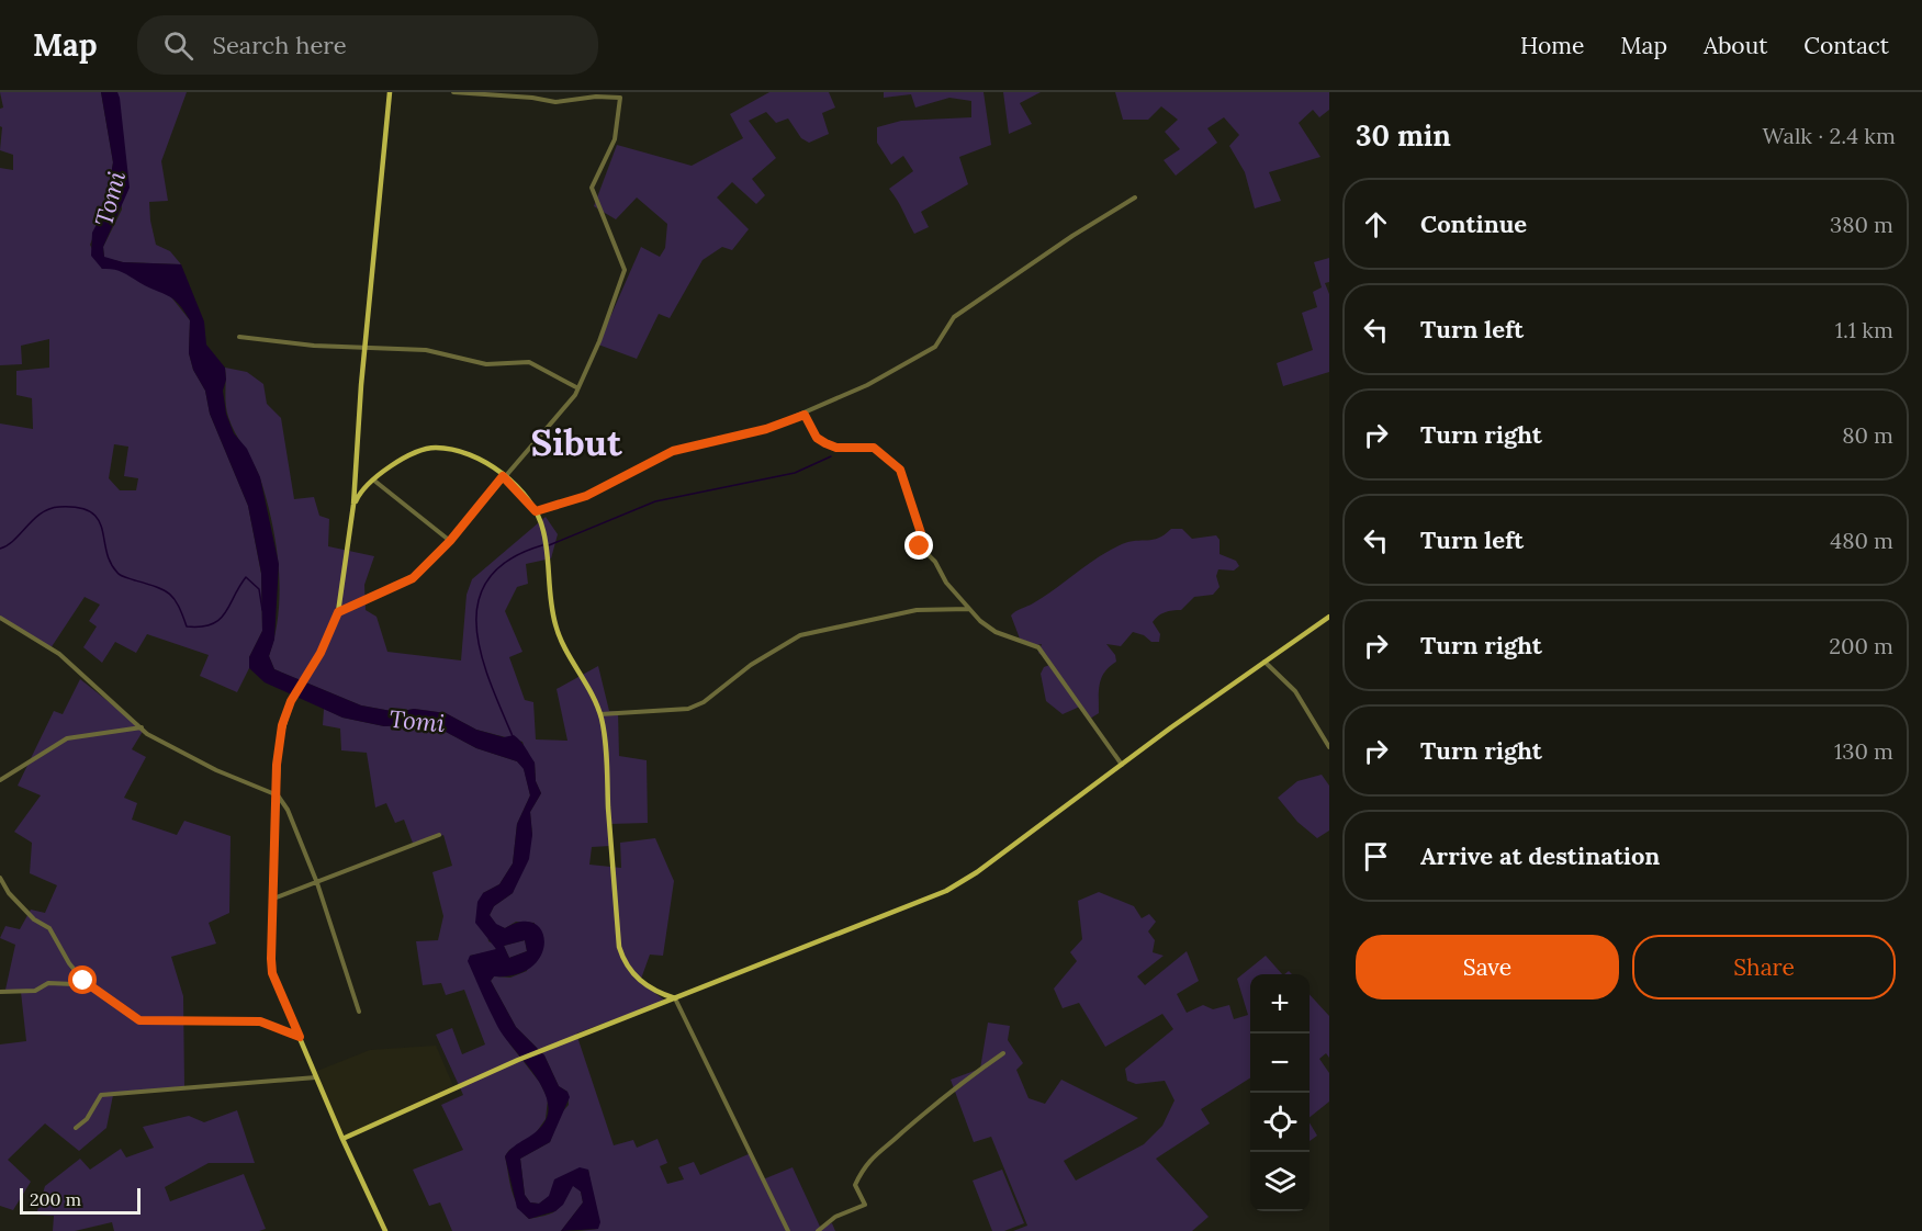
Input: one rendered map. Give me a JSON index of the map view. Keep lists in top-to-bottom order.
{
  "districts": ["Sibut"],
  "water": ["Tomi"],
  "scale_bar": "200 m",
  "page": {
    "header": "Map",
    "search": "Search here",
    "nav": [
      "Home",
      "Map",
      "About",
      "Contact"
    ],
    "heading": ["30 min", "Walk · 2.4 km"],
    "list": [
      ["Continue", "380 m"],
      ["Turn left", "1.1 km"],
      ["Turn right", "80 m"],
      ["Turn left", "480 m"],
      ["Turn right", "200 m"],
      ["Turn right", "130 m"],
      "Arrive at destination"
    ],
    "buttons": ["Save", "Share"],
    "map_buttons": ["+", "−"],
    "scale": "200 m"
  }
}
